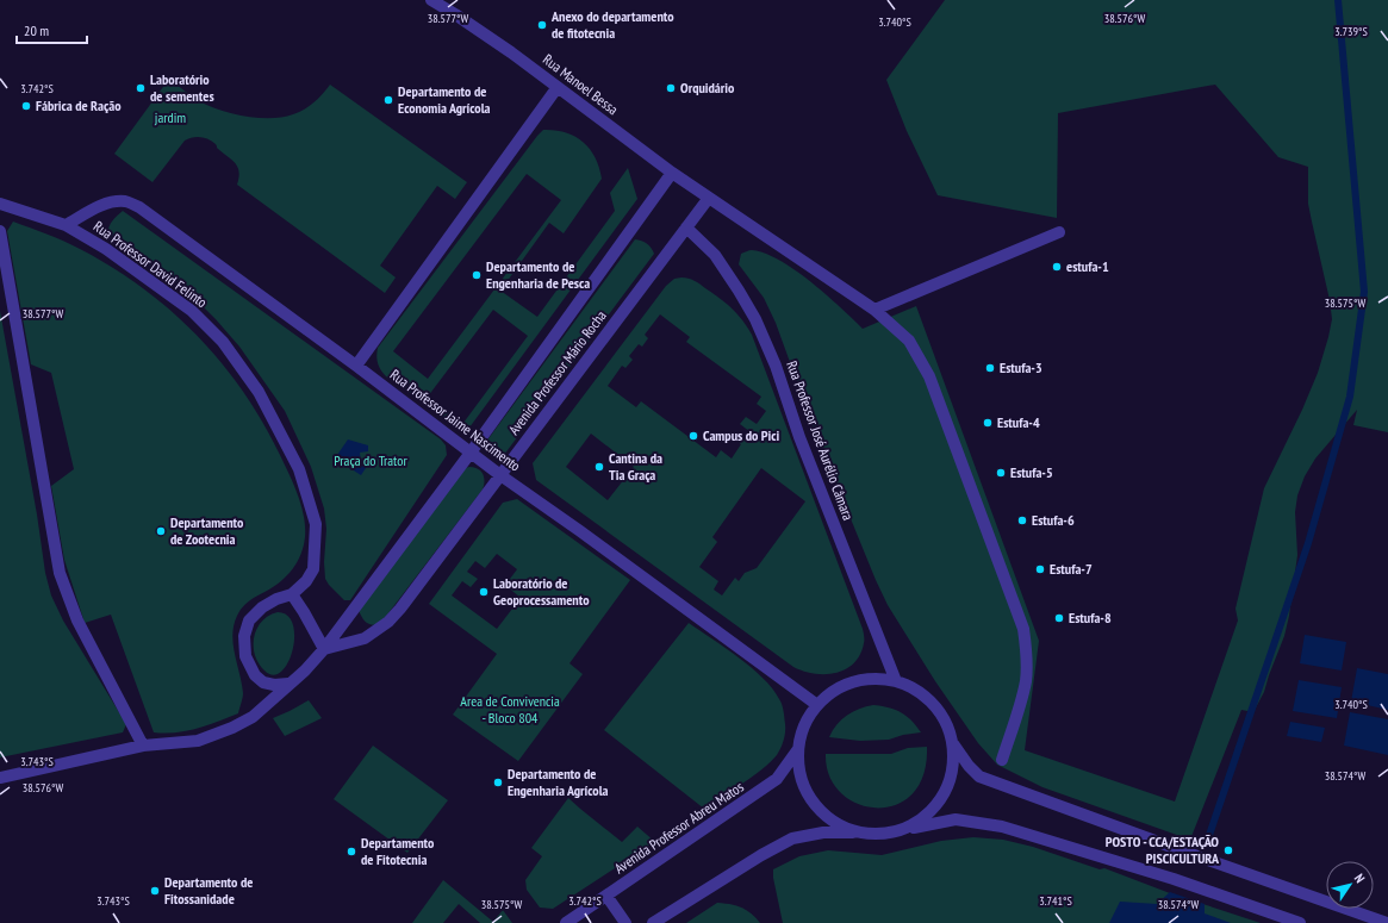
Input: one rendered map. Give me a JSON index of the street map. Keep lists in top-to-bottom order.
{
  "streets": {
    "street": [
      "Rua Manoel Bessa",
      "Rua Professor David Felinto",
      "Avenida Professor Mário Rocha",
      "Rua Professor Jaime Nascimento",
      "Rua Professor José Aurélio Câmara",
      "Avenida Professor Abreu Matos"
    ]
  },
  "crossings": [
    ["Rua Manoel Bessa", "Avenida Professor Mário Rocha"],
    ["Rua Professor David Felinto", "Avenida Professor Mário Rocha"],
    ["Rua Professor David Felinto", "Rua Professor Jaime Nascimento"],
    ["Avenida Professor Mário Rocha", "Rua Professor Jaime Nascimento"],
    ["Avenida Professor Mário Rocha", "Rua Professor José Aurélio Câmara"],
    ["Rua Professor Jaime Nascimento", "Rua Professor José Aurélio Câmara"],
    ["Rua Professor Jaime Nascimento", "Avenida Professor Abreu Matos"],
    ["Rua Professor José Aurélio Câmara", "Avenida Professor Abreu Matos"]
  ],
  "parks": ["jardim", "Praça do Trator", "Area de Convivencia - Bloco 804"],
  "places": [
    "Anexo do departamento de fitotecnia",
    "Laboratório de sementes",
    "Orquidário",
    "Departamento de Economia Agrícola",
    "Fábrica de Ração",
    "estufa-1",
    "Departamento de Engenharia de Pesca",
    "Estufa-3",
    "Estufa-4",
    "Campus do Pici",
    "Cantina da Tia Graça",
    "Estufa-5",
    "Estufa-6",
    "Departamento de Zootecnia",
    "Estufa-7",
    "Laboratório de Geoprocessamento",
    "Estufa-8",
    "Departamento de Engenharia Agrícola",
    "POSTO - CCA/ESTAÇÃO PISCICULTURA",
    "Departamento de Fitotecnia",
    "Departamento de Fitossanidade"
  ],
  "scale_bar": "20 m",
  "north": "top right",
  "coordinates": [
    "38.576°W",
    "38.577°W",
    "3.740°S",
    "3.739°S",
    "3.742°S",
    "38.575°W",
    "3.743°S",
    "38.574°W",
    "3.741°S"
  ]
}
